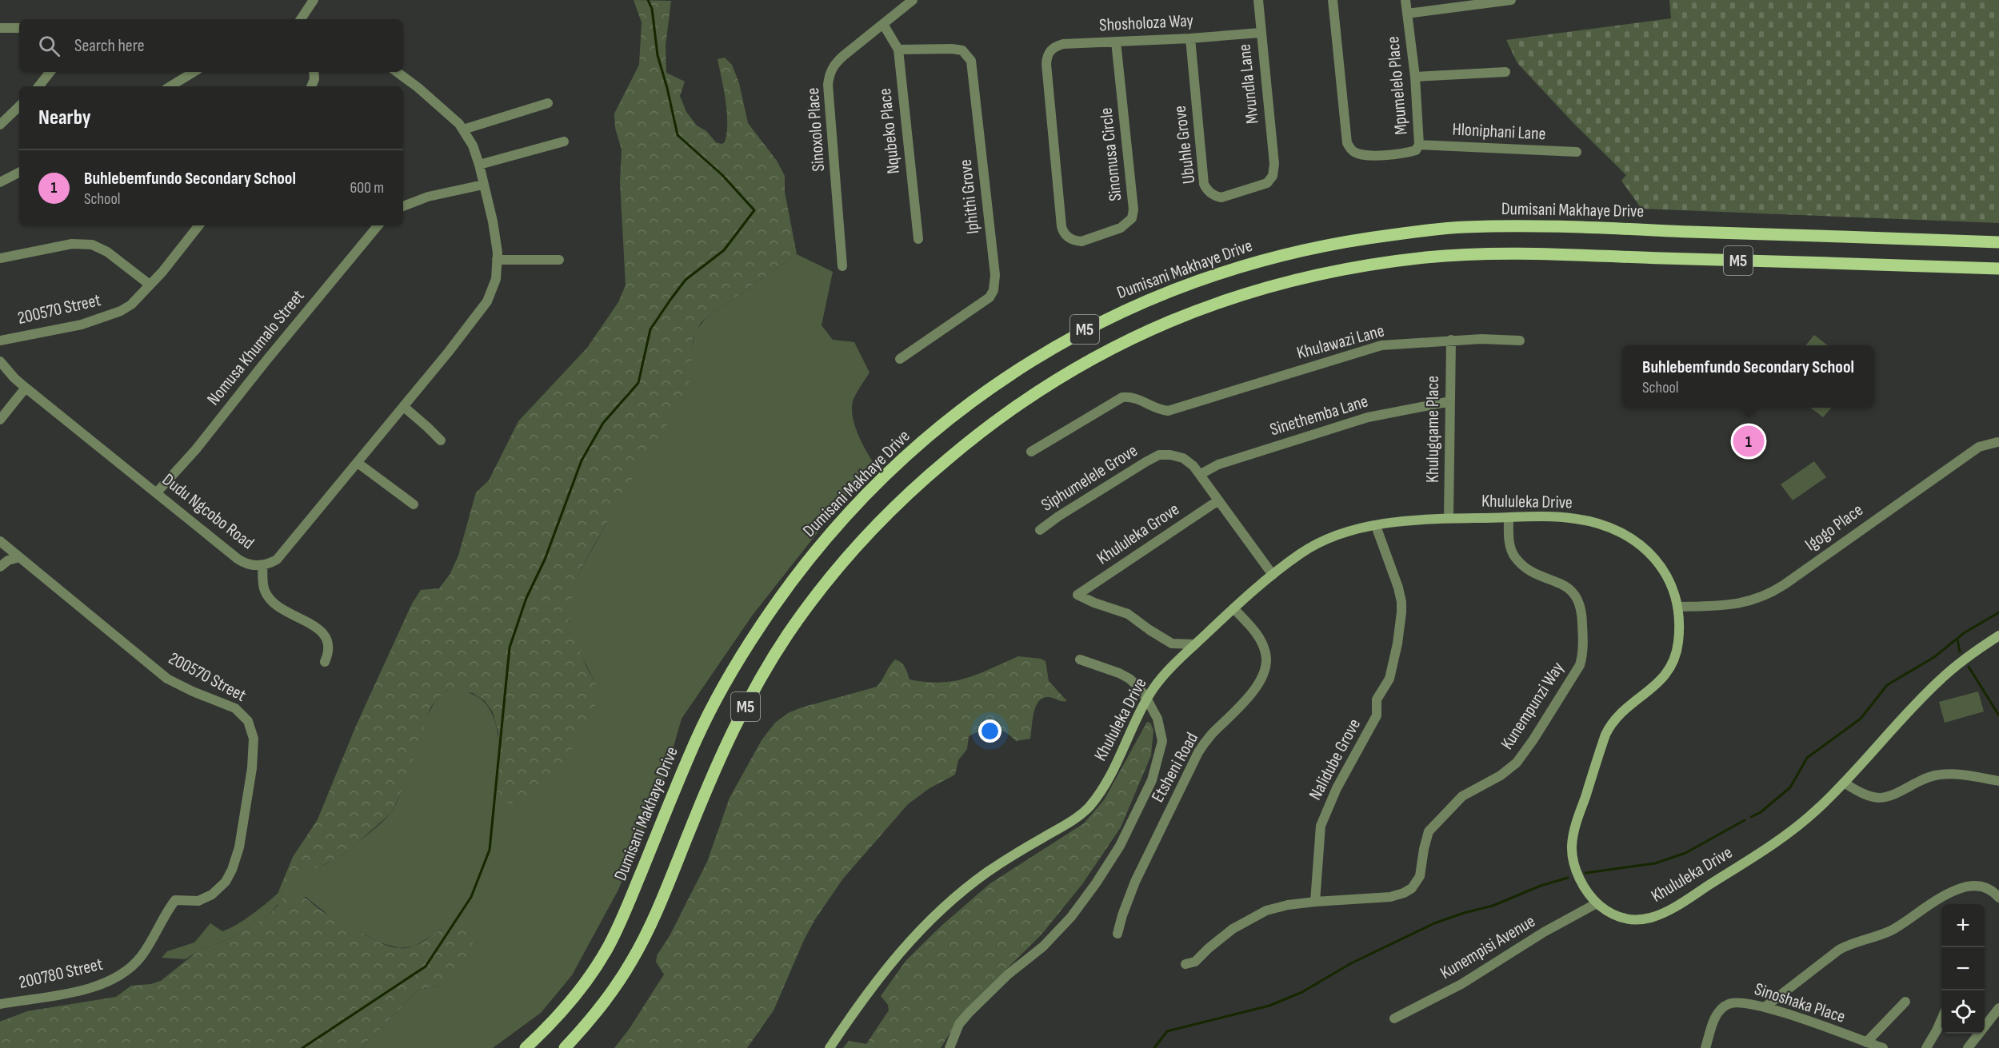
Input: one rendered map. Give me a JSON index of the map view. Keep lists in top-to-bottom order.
{
  "streets": {
    "main road": ["Dumisani Makhaye Drive", "M5"],
    "street": [
      "Shosholoza Way",
      "Mvundla Lane",
      "Mpumelelo Place",
      "Sinoxolo Place",
      "Nqubeko Place",
      "Hloniphani Lane",
      "Ubuhle Grove",
      "Sinomusa Circle",
      "Iphithi Grove",
      "200570 Street",
      "Khulawazi Lane",
      "Nomusa Khumalo Street",
      "Sinethemba Lane",
      "Khulugqame Place",
      "Siphumelele Grove",
      "Khululeka Drive",
      "Dudu Ngcobo Road",
      "Igogo Place",
      "Khululeka Grove",
      "Kunempunzi Way",
      "Nalidube Grove",
      "Etsheni Road",
      "Kunempisi Avenue",
      "200780 Street",
      "Sinoshaka Place"
    ]
  },
  "crossings": [
    ["Shosholoza Way", "Mvundla Lane"],
    ["Shosholoza Way", "Ubuhle Grove"],
    ["Shosholoza Way", "Sinomusa Circle"],
    ["Mvundla Lane", "Ubuhle Grove"],
    ["Mpumelelo Place", "Hloniphani Lane"],
    ["Sinoxolo Place", "Nqubeko Place"],
    ["Nqubeko Place", "Iphithi Grove"],
    ["200570 Street", "200780 Street"],
    ["Khulawazi Lane", "Khulugqame Place"],
    ["Nomusa Khumalo Street", "Dudu Ngcobo Road"],
    ["Sinethemba Lane", "Khulugqame Place"],
    ["Sinethemba Lane", "Siphumelele Grove"],
    ["Khulugqame Place", "Khululeka Drive"],
    ["Siphumelele Grove", "Khululeka Drive"],
    ["Siphumelele Grove", "Khululeka Grove"],
    ["Khululeka Drive", "Igogo Place"],
    ["Khululeka Drive", "Khululeka Grove"],
    ["Khululeka Drive", "Kunempunzi Way"],
    ["Khululeka Drive", "Nalidube Grove"],
    ["Khululeka Drive", "Etsheni Road"],
    ["Khululeka Drive", "Kunempisi Avenue"],
    ["Kunempunzi Way", "Nalidube Grove"]
  ],
  "page": {
    "search": "Search here",
    "heading": "Nearby",
    "list": [
      {
        "mark": "1",
        "name": "Buhlebemfundo Secondary School",
        "note": "School",
        "value": "600 m"
      }
    ],
    "popup": ["Buhlebemfundo Secondary School", "School"],
    "pins": "1",
    "map_buttons": ["+", "−"]
  }
}
